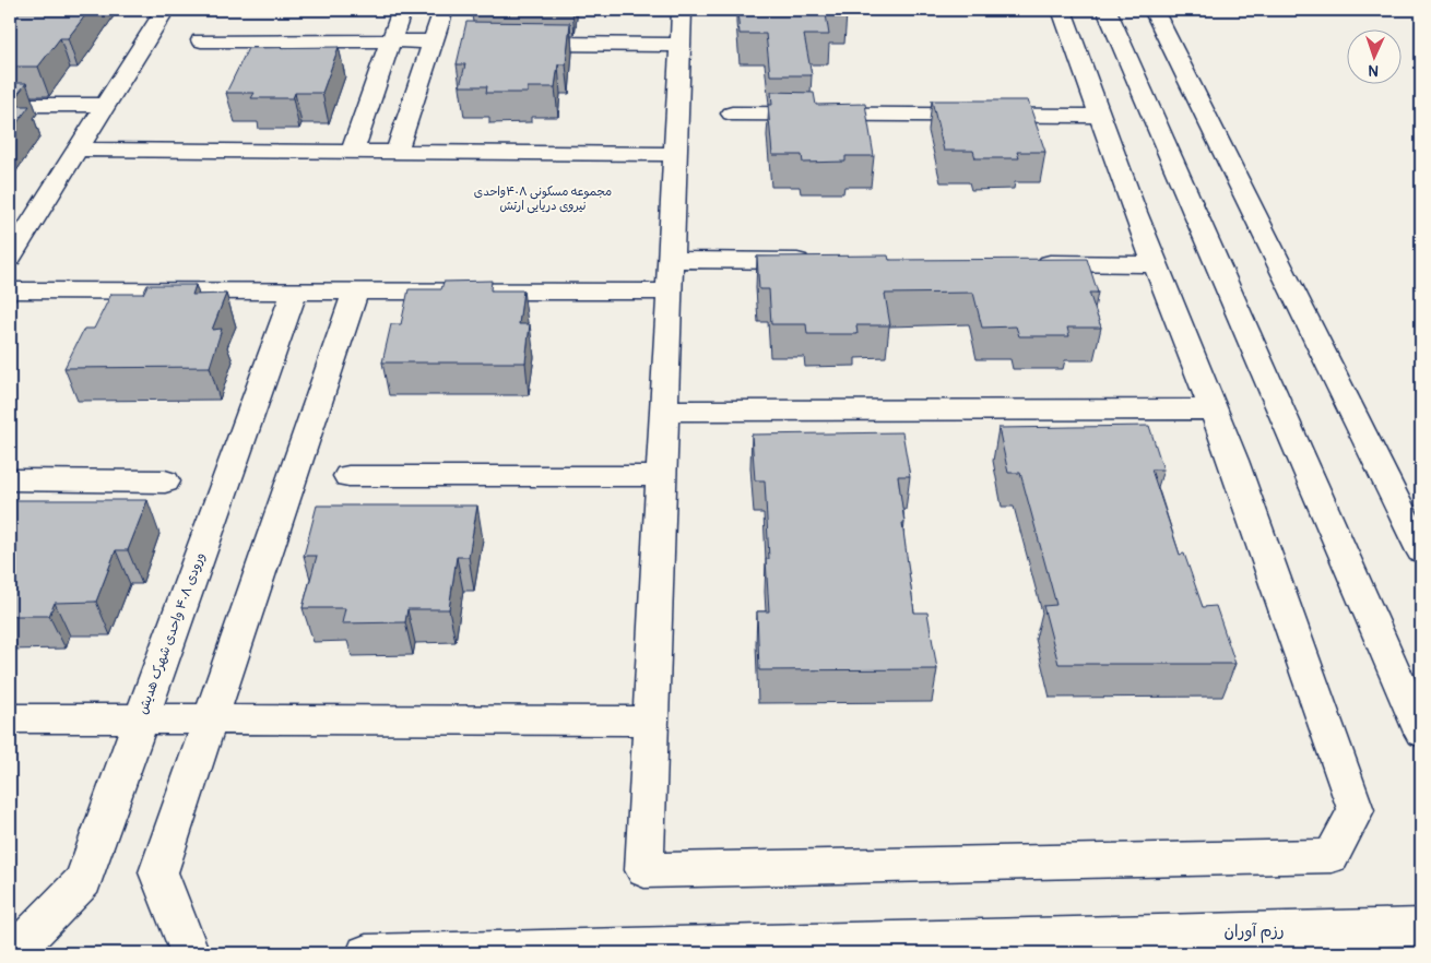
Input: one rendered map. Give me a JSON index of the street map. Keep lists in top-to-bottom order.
{
  "streets": {
    "street": ["ورودی ۴۰۸ واحدی شهرک هدیش", "رزم آوران"]
  },
  "districts": ["مجموعه مسکونی ۴۰۸واحدی نیروی دریایی ارتش"],
  "north": "bottom"
}
